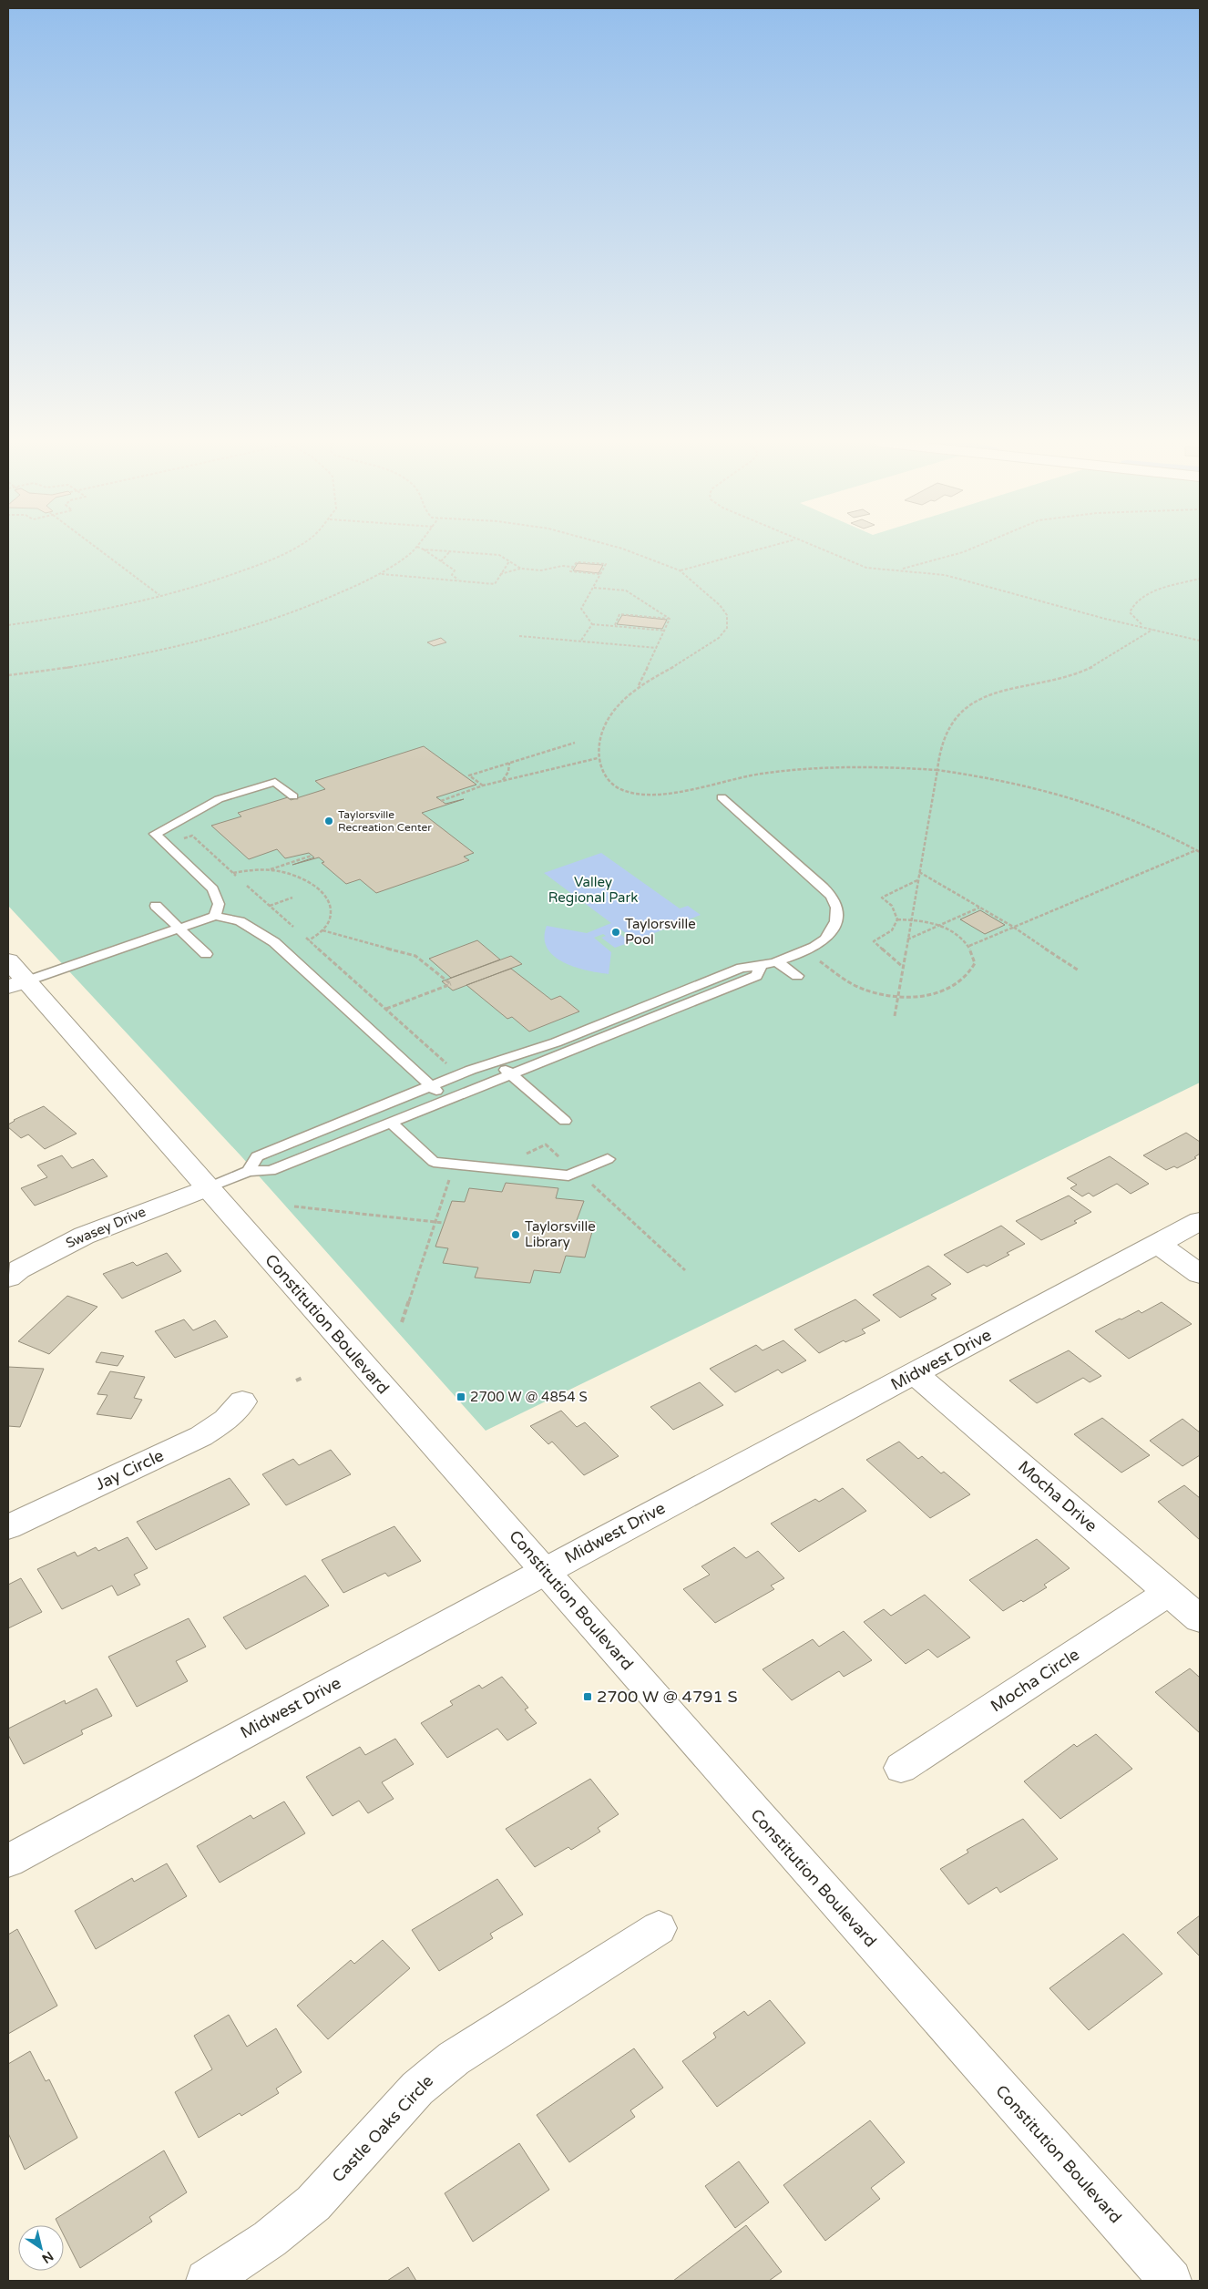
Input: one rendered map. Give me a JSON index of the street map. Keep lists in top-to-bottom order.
{
  "streets": {
    "street": [
      "Swasey Drive",
      "Constitution Boulevard",
      "Midwest Drive",
      "Jay Circle",
      "Mocha Drive",
      "Mocha Circle",
      "Castle Oaks Circle"
    ]
  },
  "crossings": [
    ["Swasey Drive", "Constitution Boulevard"],
    ["Constitution Boulevard", "Midwest Drive"],
    ["Midwest Drive", "Mocha Drive"],
    ["Mocha Drive", "Mocha Circle"]
  ],
  "parks": ["Valley Regional Park"],
  "places": {
    "other": ["Taylorsville Recreation Center", "Taylorsville Pool", "Taylorsville Library"],
    "transit": ["2700 W @ 4854 S", "2700 W @ 4791 S"]
  },
  "north": "bottom right"
}
